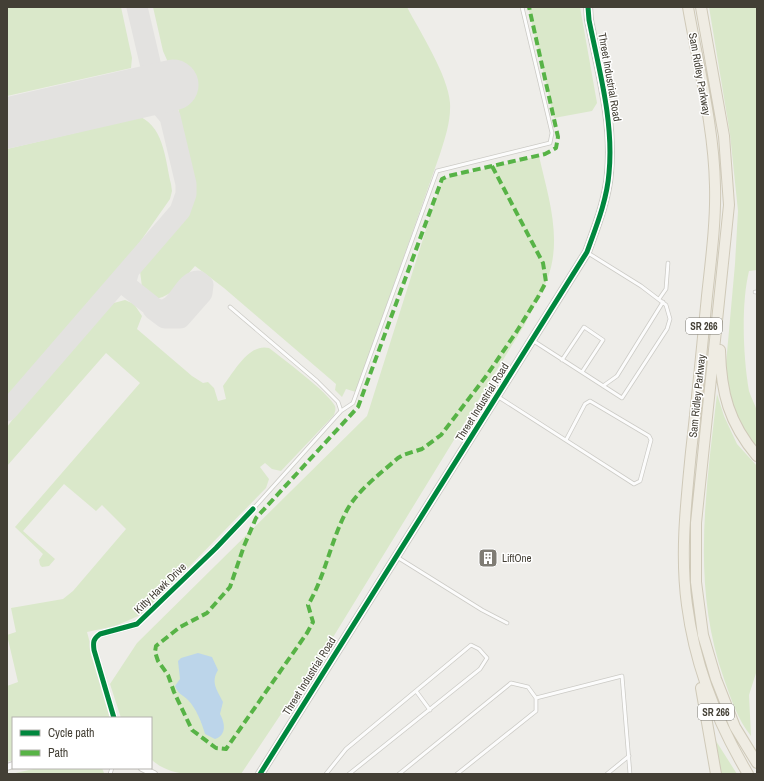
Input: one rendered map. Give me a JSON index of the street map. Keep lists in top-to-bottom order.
{
  "streets": {
    "main road": ["Sam Ridley Parkway", "SR 266"],
    "street": ["Threet Industrial Road", "Kitty Hawk Drive"]
  },
  "places": {
    "building": ["LiftOne"]
  },
  "legend": ["Cycle path", "Path"]
}
